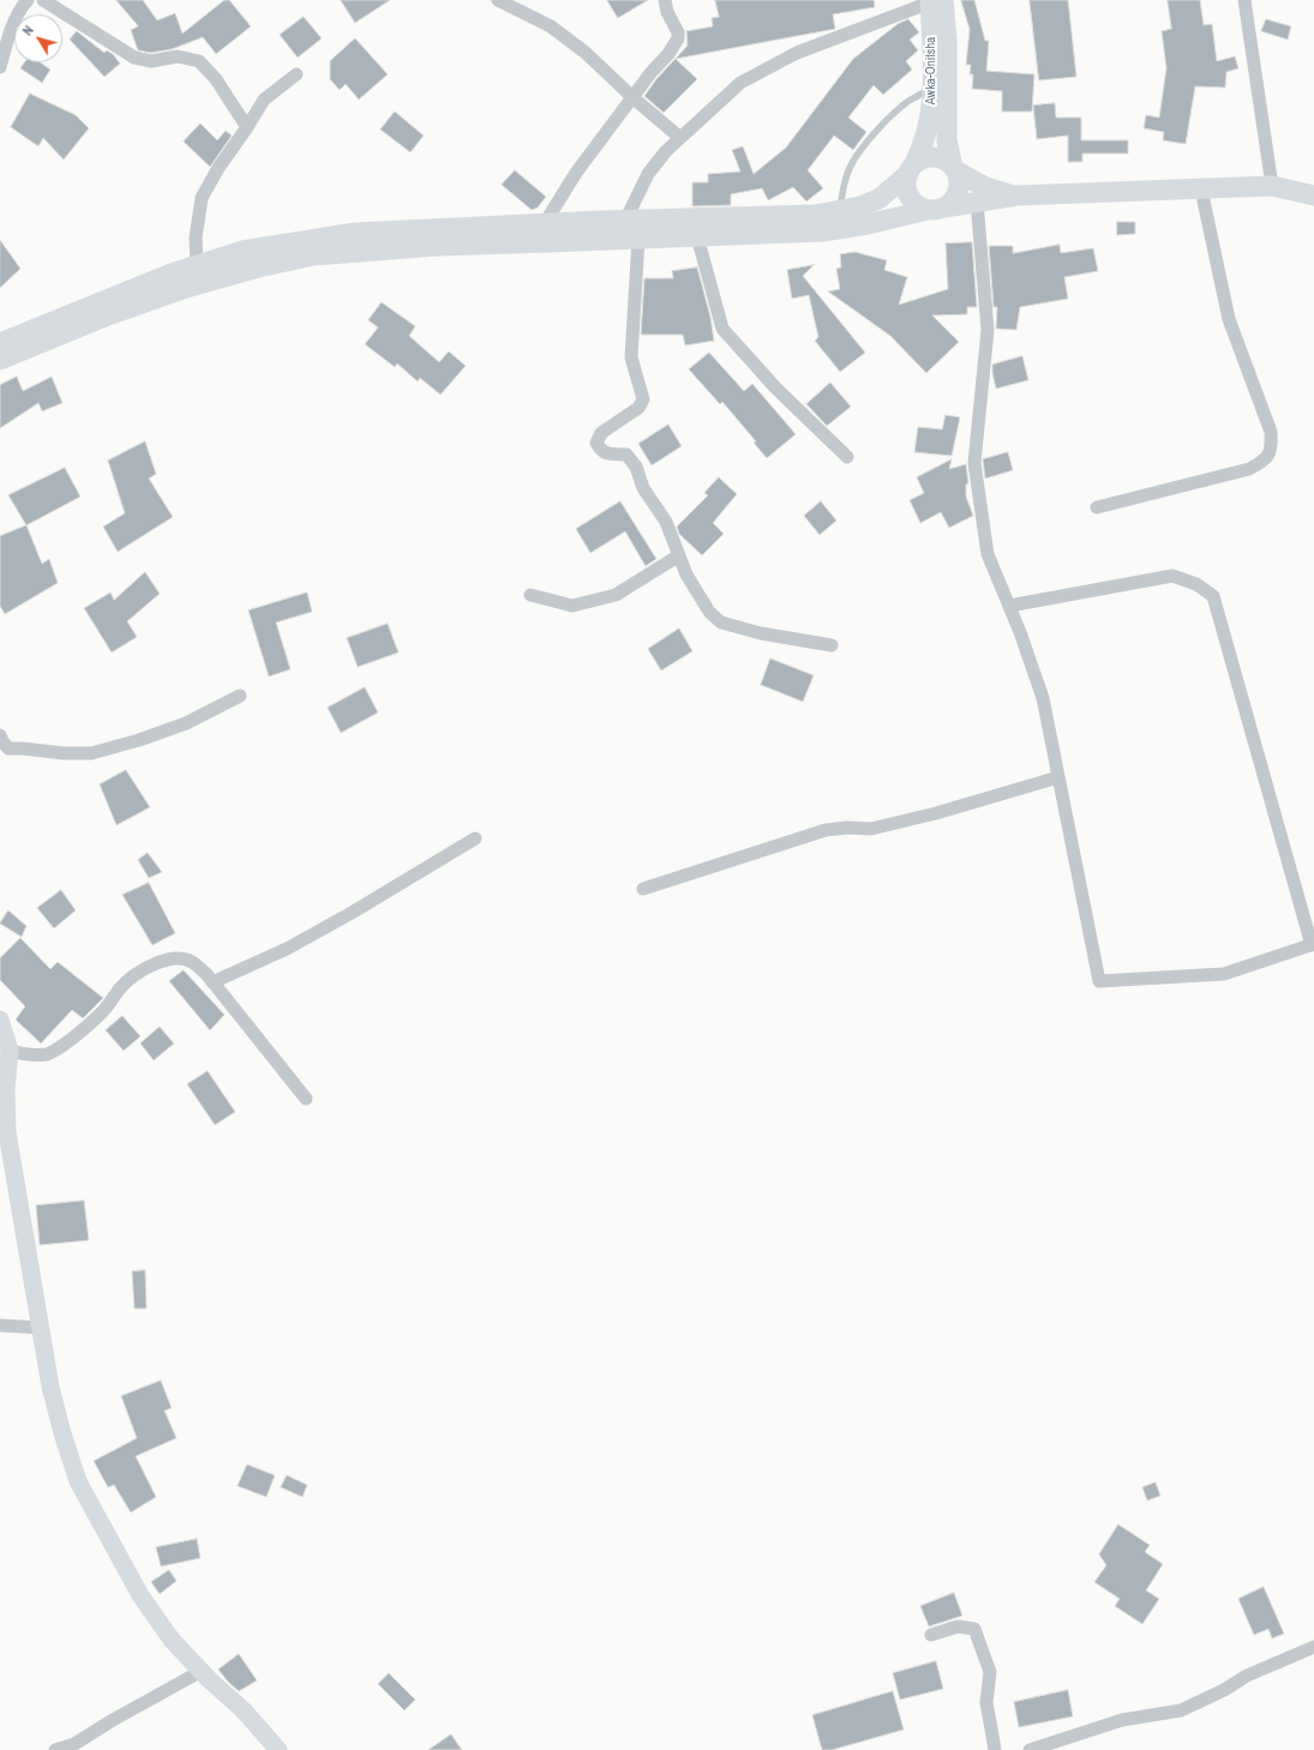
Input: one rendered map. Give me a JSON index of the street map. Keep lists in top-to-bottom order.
{
  "streets": {
    "main road": ["Awka-Onitsha"]
  },
  "north": "top left"
}
